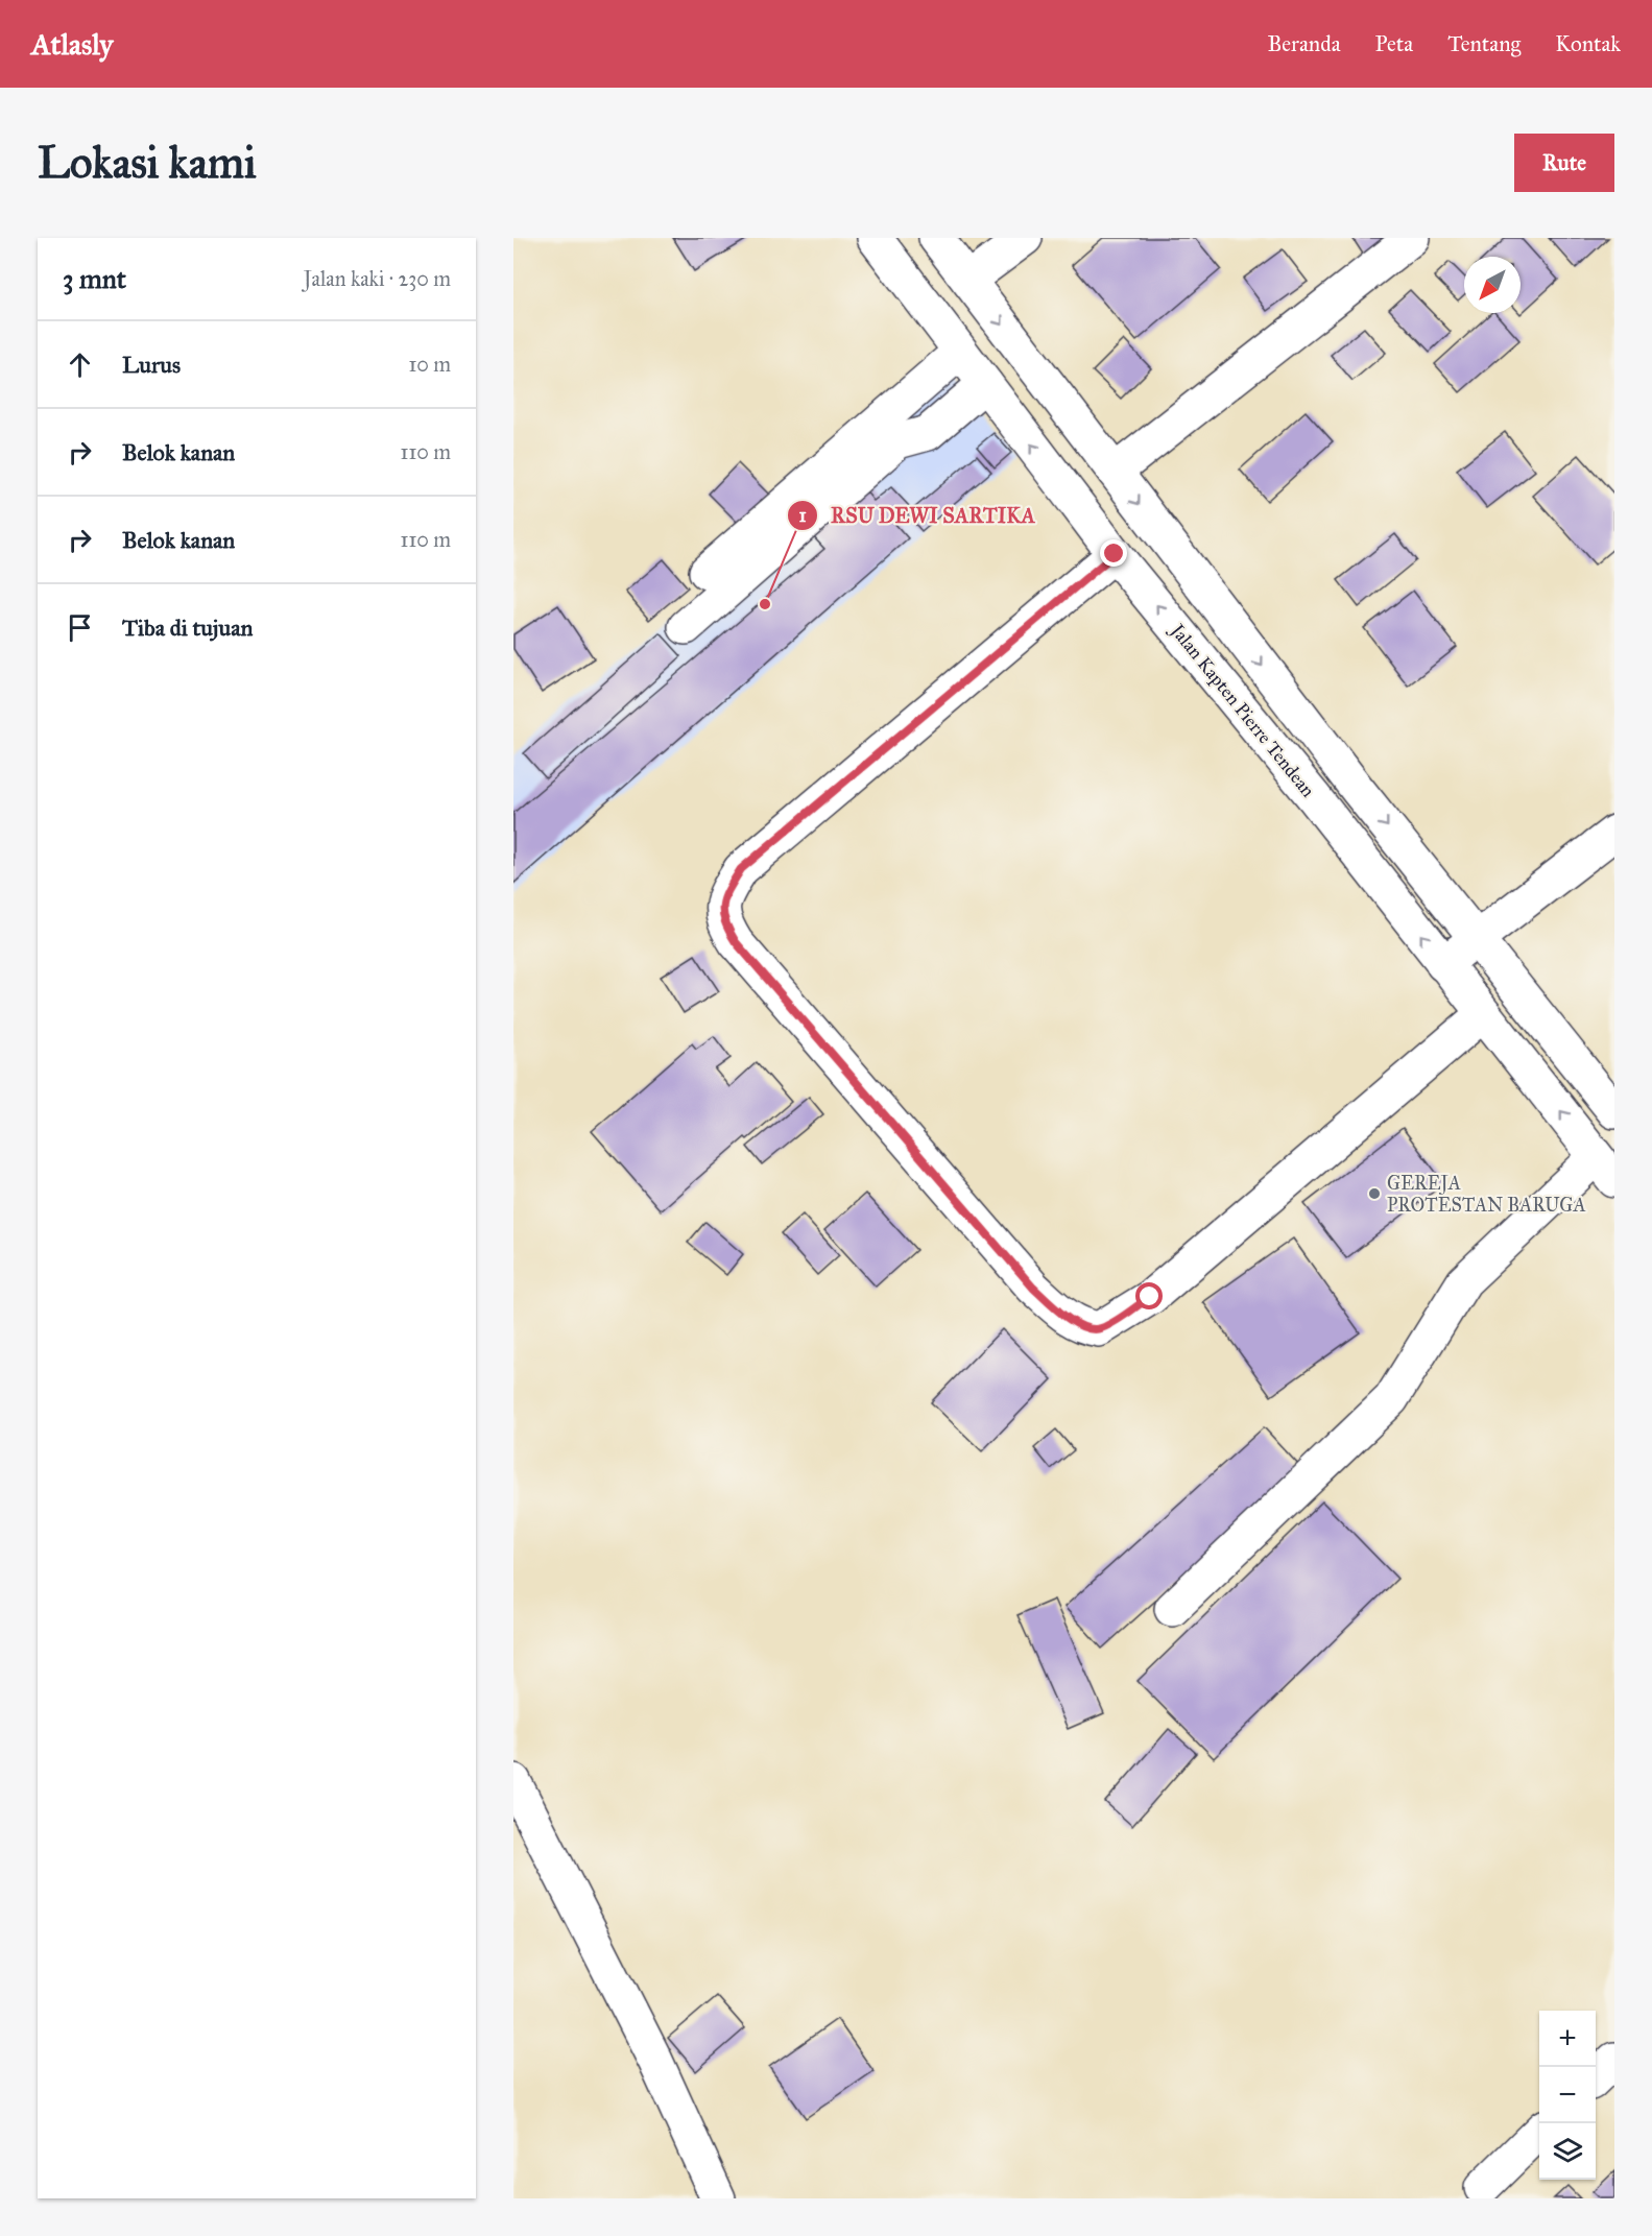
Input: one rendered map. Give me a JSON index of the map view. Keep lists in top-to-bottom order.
{
  "streets": {
    "main road": ["Jalan Kapten Pierre Tendean"]
  },
  "places": ["RSU DEWI SARTIKA", "GEREJA PROTESTAN BARUGA"],
  "north": "bottom left",
  "page": {
    "header": "Atlasly",
    "nav": [
      "Beranda",
      "Peta",
      "Tentang",
      "Kontak"
    ],
    "buttons": "Rute",
    "title": "Lokasi kami",
    "heading": ["3 mnt", "Jalan kaki · 230 m"],
    "list": [
      ["Lurus", "10 m"],
      ["Belok kanan", "110 m"],
      ["Belok kanan", "110 m"],
      "Tiba di tujuan"
    ],
    "map_buttons": ["+", "−"]
  }
}
